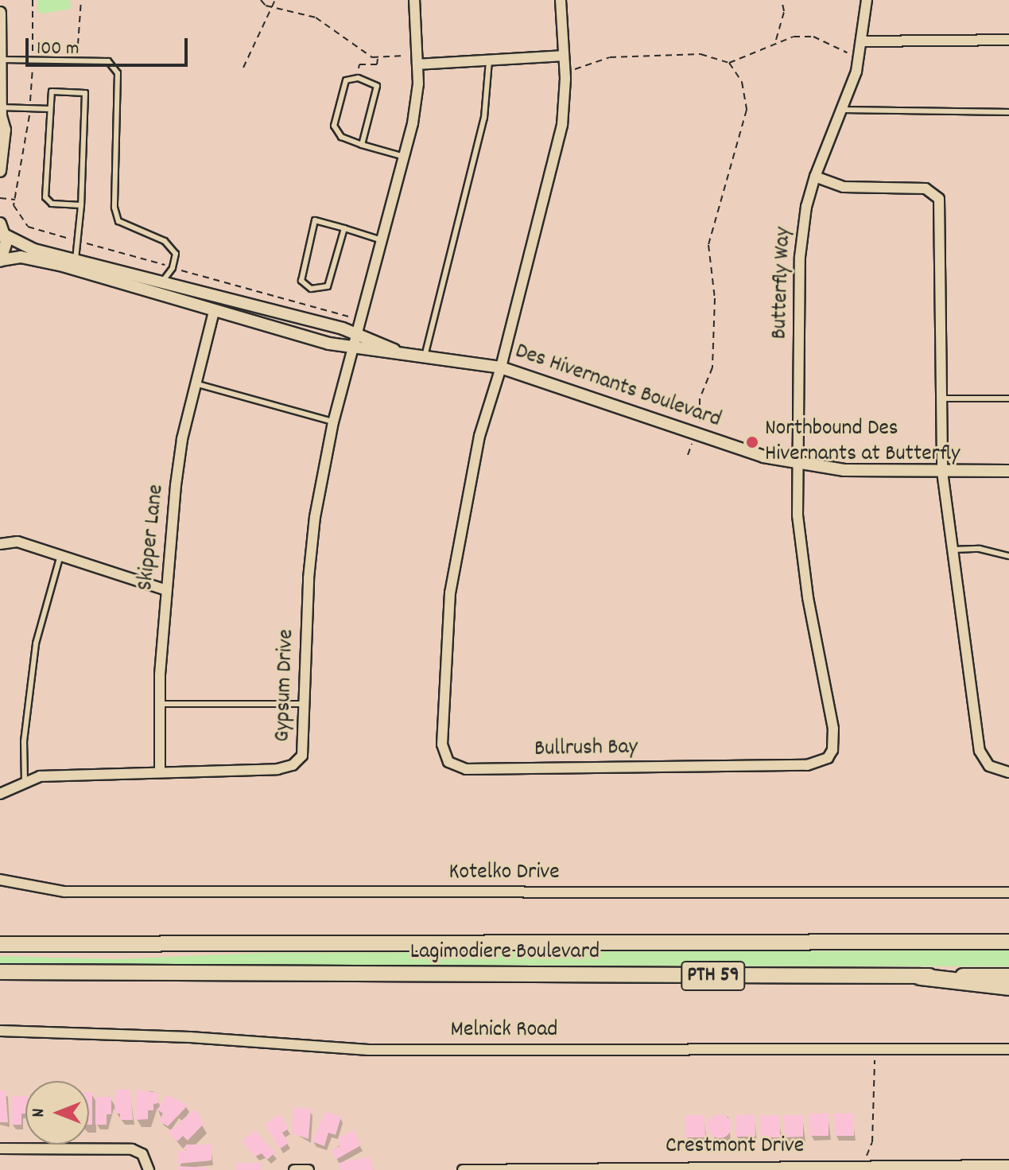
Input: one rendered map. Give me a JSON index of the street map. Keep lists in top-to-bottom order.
{
  "streets": {
    "main road": ["Lagimodiere Boulevard", "PTH 59"],
    "street": [
      "Butterfly Way",
      "Des Hivernants Boulevard",
      "Skipper Lane",
      "Gypsum Drive",
      "Bullrush Bay",
      "Kotelko Drive",
      "Melnick Road",
      "Crestmont Drive"
    ]
  },
  "crossings": [
    ["Butterfly Way", "Des Hivernants Boulevard"],
    ["Butterfly Way", "Bullrush Bay"],
    ["Des Hivernants Boulevard", "Skipper Lane"],
    ["Des Hivernants Boulevard", "Gypsum Drive"],
    ["Des Hivernants Boulevard", "Bullrush Bay"],
    ["Skipper Lane", "Gypsum Drive"]
  ],
  "places": ["Northbound Des Hivernants at Butterfly"],
  "scale_bar": "100 m",
  "north": "left"
}
